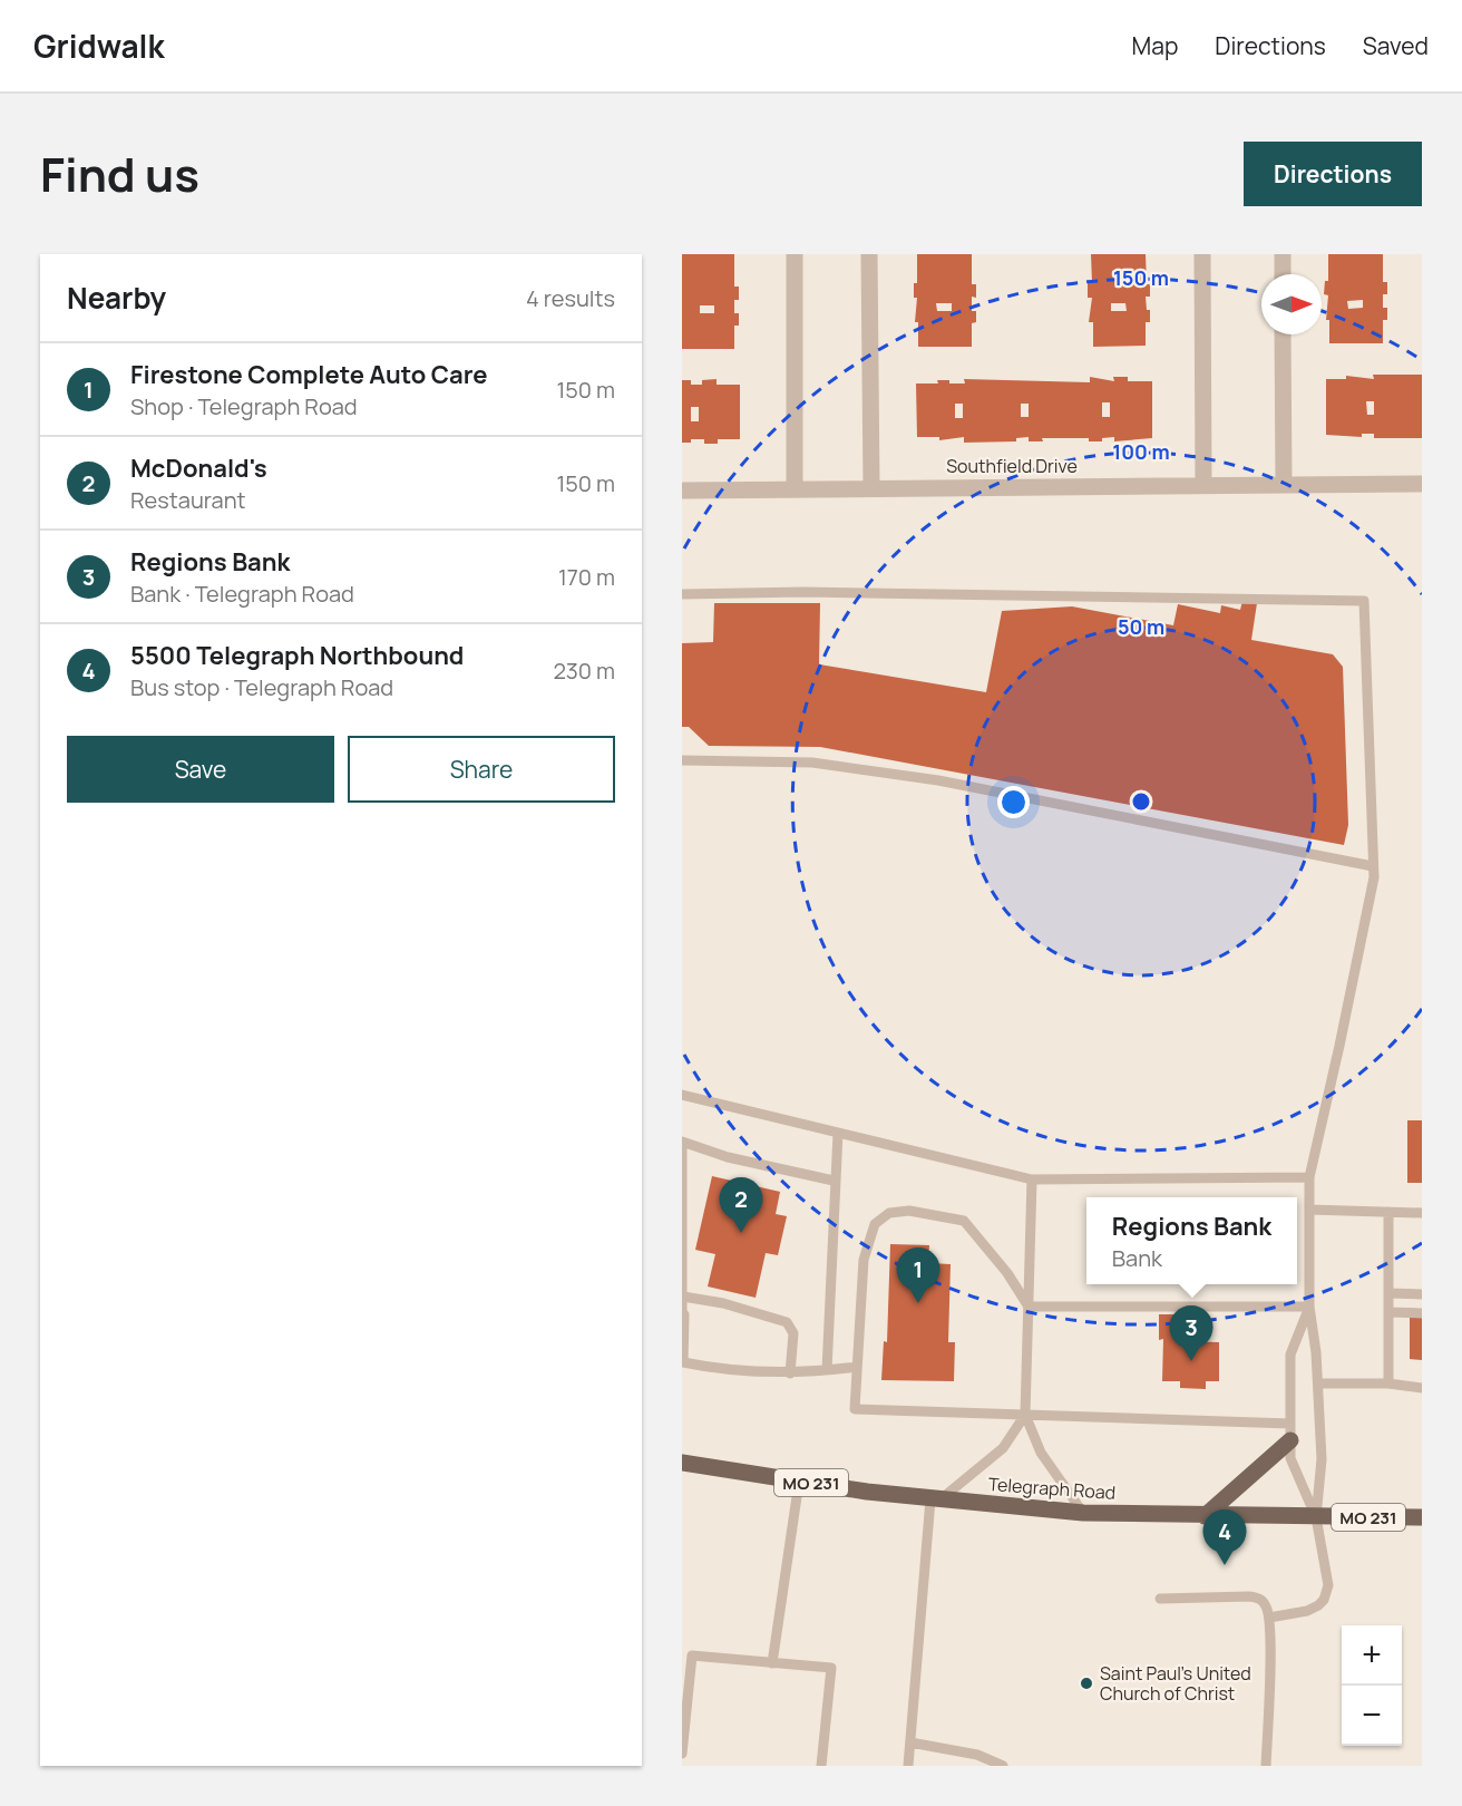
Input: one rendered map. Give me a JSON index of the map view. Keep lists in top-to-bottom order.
{
  "streets": {
    "main road": ["MO 231", "Telegraph Road"],
    "street": ["Southfield Drive"]
  },
  "places": ["Saint Paul's United Church of Christ"],
  "north": "right",
  "page": {
    "header": "Gridwalk",
    "nav": ["Map", "Directions", "Saved"],
    "title": "Find us",
    "buttons": [
      "Directions",
      ["Save", "Share"]
    ],
    "heading": ["Nearby", "4 results"],
    "list": [
      {
        "mark": "1",
        "name": "Firestone Complete Auto Care",
        "note": "Shop · Telegraph Road",
        "value": "150 m"
      },
      {
        "mark": "2",
        "name": "McDonald's",
        "note": "Restaurant",
        "value": "150 m"
      },
      {
        "mark": "3",
        "name": "Regions Bank",
        "note": "Bank · Telegraph Road",
        "value": "170 m"
      },
      {
        "mark": "4",
        "name": "5500 Telegraph Northbound",
        "note": "Bus stop · Telegraph Road",
        "value": "230 m"
      }
    ],
    "pins": [
      "2",
      "1",
      "3",
      "4"
    ],
    "popup": ["Regions Bank", "Bank"],
    "map_buttons": ["+", "−"]
  },
  "rings": ["150 m", "100 m", "50 m"]
}
